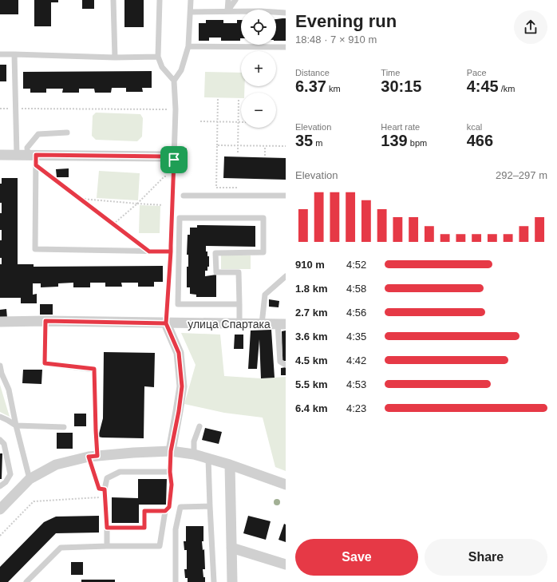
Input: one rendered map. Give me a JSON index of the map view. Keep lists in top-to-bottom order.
{
  "streets": {
    "street": ["улица Спартака"]
  },
  "page": {
    "heading": ["Evening run", "18:48 · 7 × 910 m"],
    "map_buttons": ["+", "−"],
    "stats": [
      ["Distance", "6.37 km"],
      ["Time", "30:15"],
      ["Pace", "4:45 /km"],
      ["Elevation", "35 m"],
      ["Heart rate", "139 bpm"],
      ["kcal", "466"]
    ],
    "chart": ["Elevation", "292–297 m"],
    "list": [
      {
        "name": "910 m",
        "note": "4:52"
      },
      {
        "name": "1.8 km",
        "note": "4:58"
      },
      {
        "name": "2.7 km",
        "note": "4:56"
      },
      {
        "name": "3.6 km",
        "note": "4:35"
      },
      {
        "name": "4.5 km",
        "note": "4:42"
      },
      {
        "name": "5.5 km",
        "note": "4:53"
      },
      {
        "name": "6.4 km",
        "note": "4:23"
      }
    ],
    "buttons": ["Save", "Share"]
  }
}
